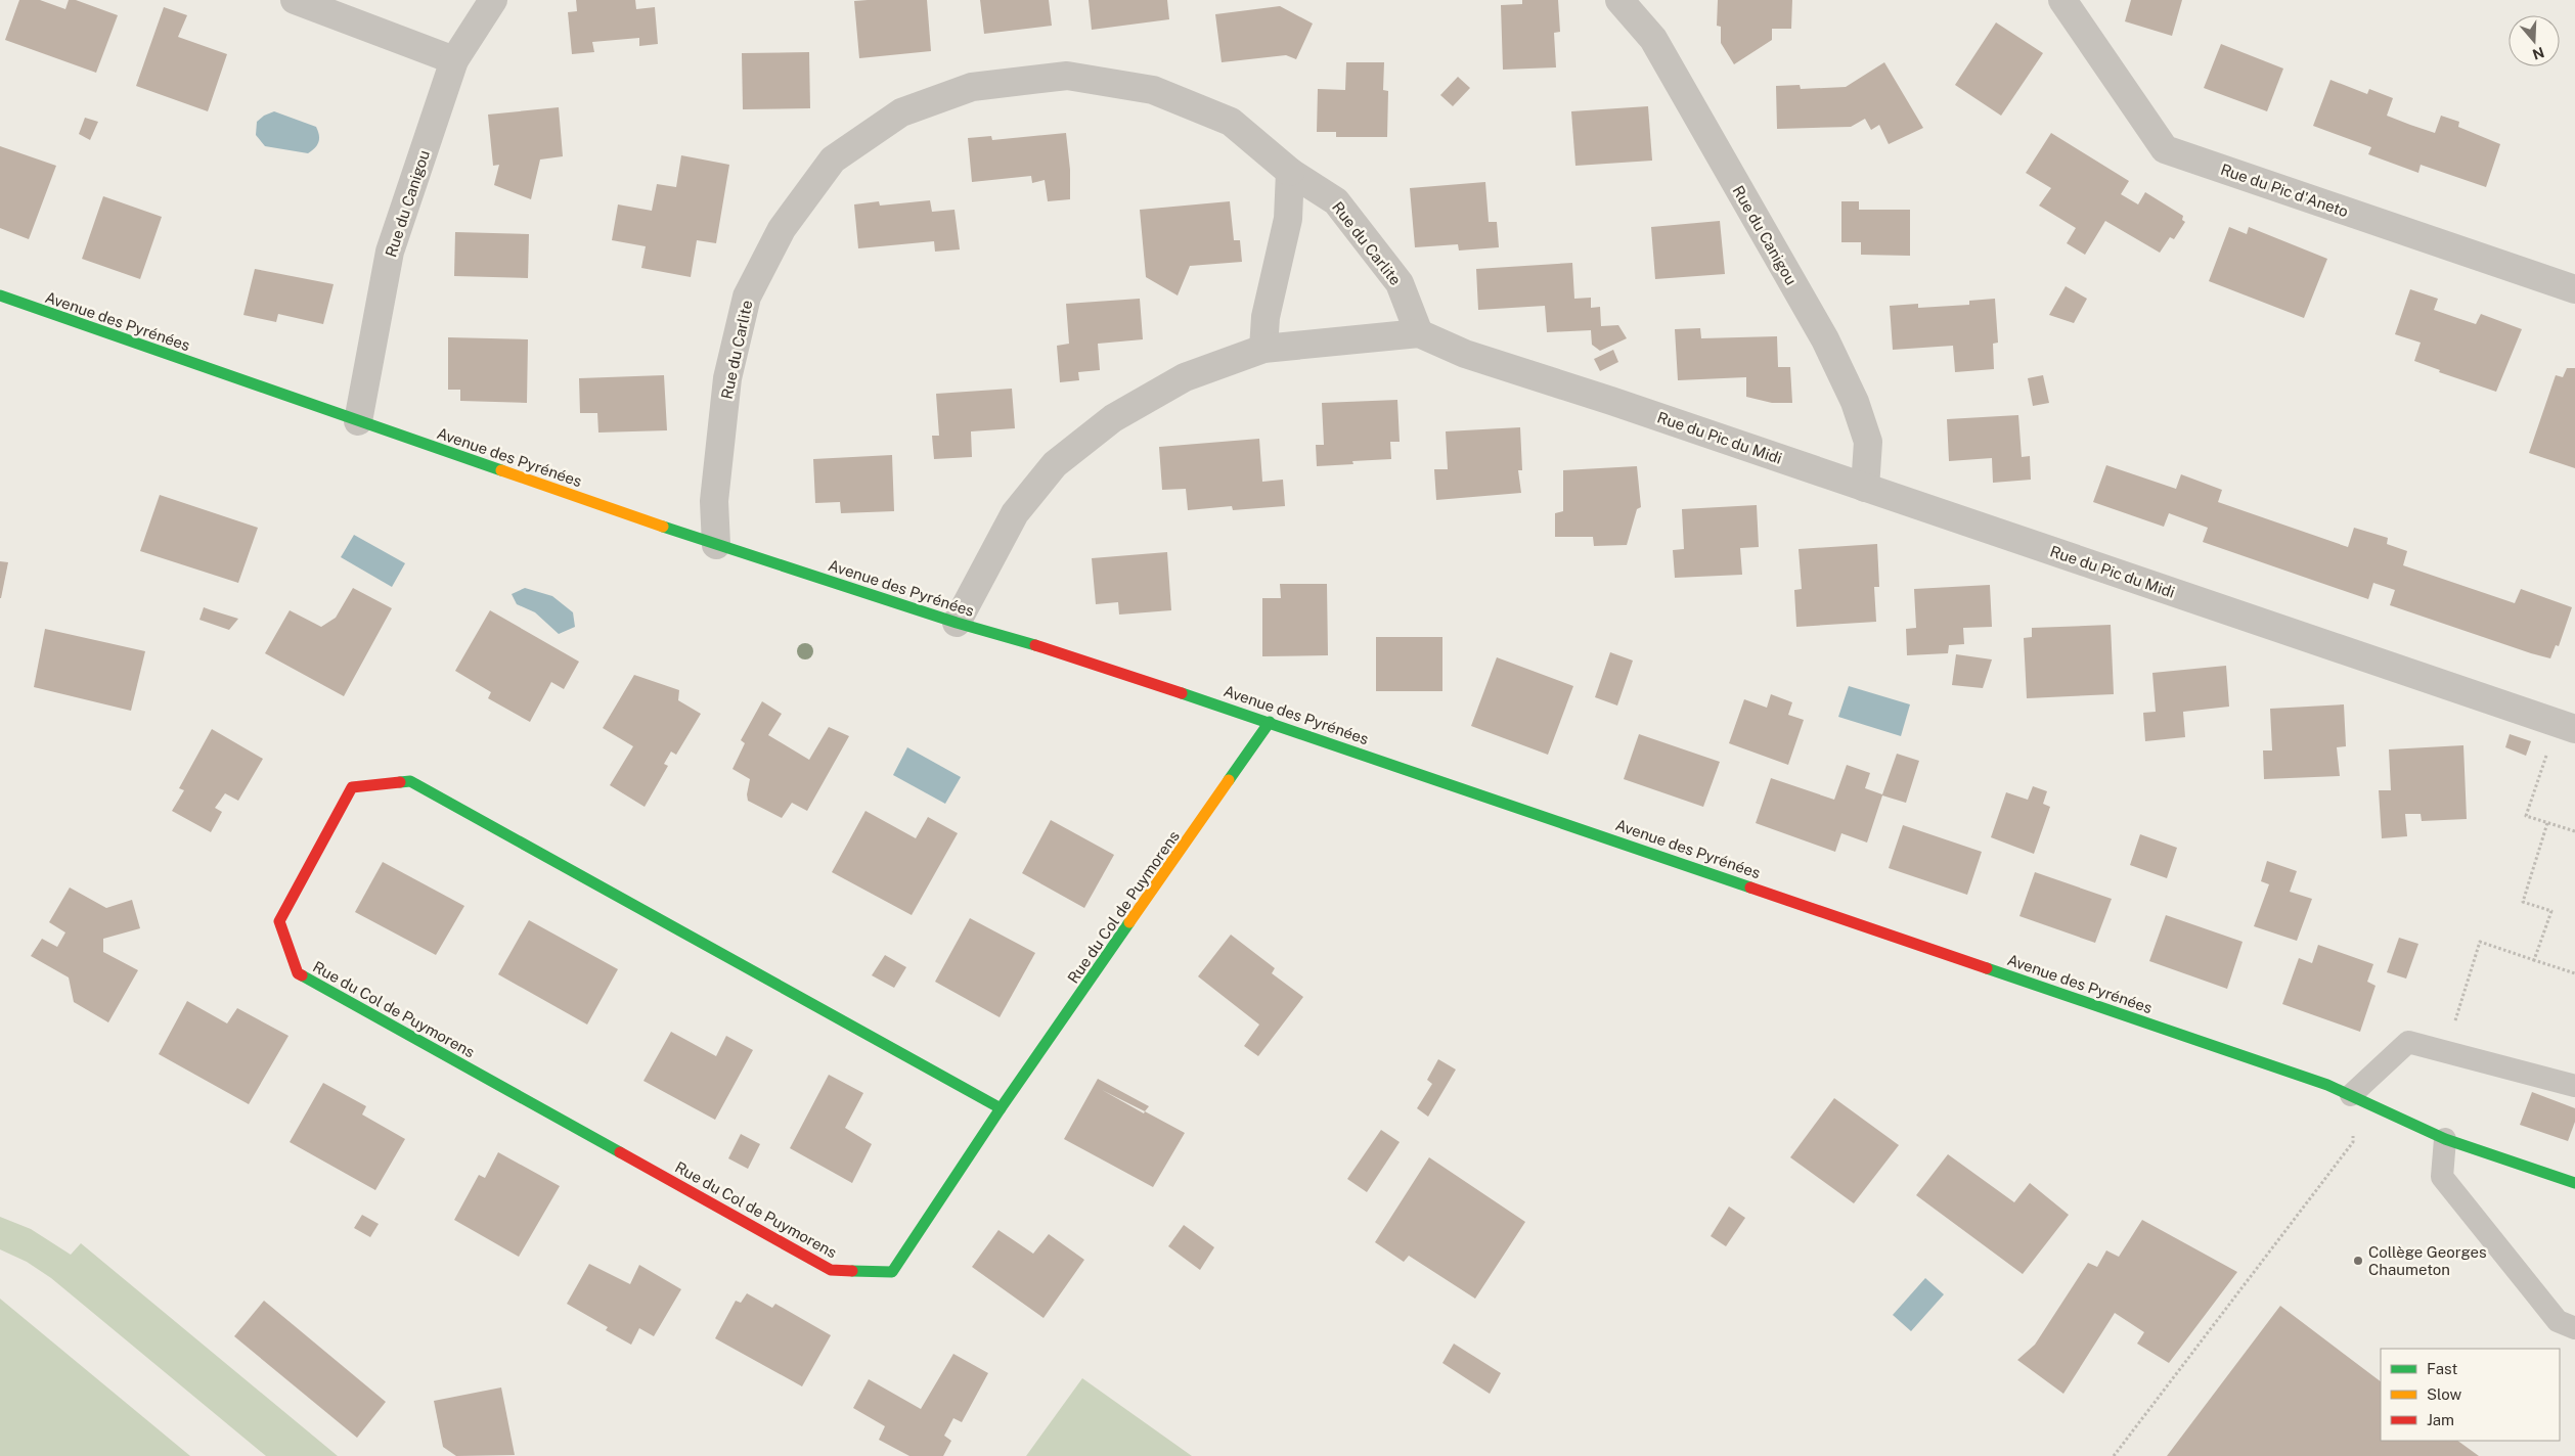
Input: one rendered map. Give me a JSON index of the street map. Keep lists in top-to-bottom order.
{
  "streets": {
    "main road": ["Avenue des Pyrénées", "Rue du Col de Puymorens"],
    "street": [
      "Rue du Pic d'Aneto",
      "Rue du Canigou",
      "Rue du Carlite",
      "Rue du Pic du Midi"
    ]
  },
  "crossings": [
    ["Rue du Canigou", "Avenue des Pyrénées"],
    ["Rue du Canigou", "Rue du Pic du Midi"],
    ["Rue du Carlite", "Avenue des Pyrénées"],
    ["Rue du Carlite", "Rue du Pic du Midi"],
    ["Avenue des Pyrénées", "Rue du Pic du Midi"],
    ["Avenue des Pyrénées", "Rue du Col de Puymorens"]
  ],
  "places": ["Collège Georges Chaumeton"],
  "legend": ["Fast", "Slow", "Jam"],
  "north": "bottom"
}
